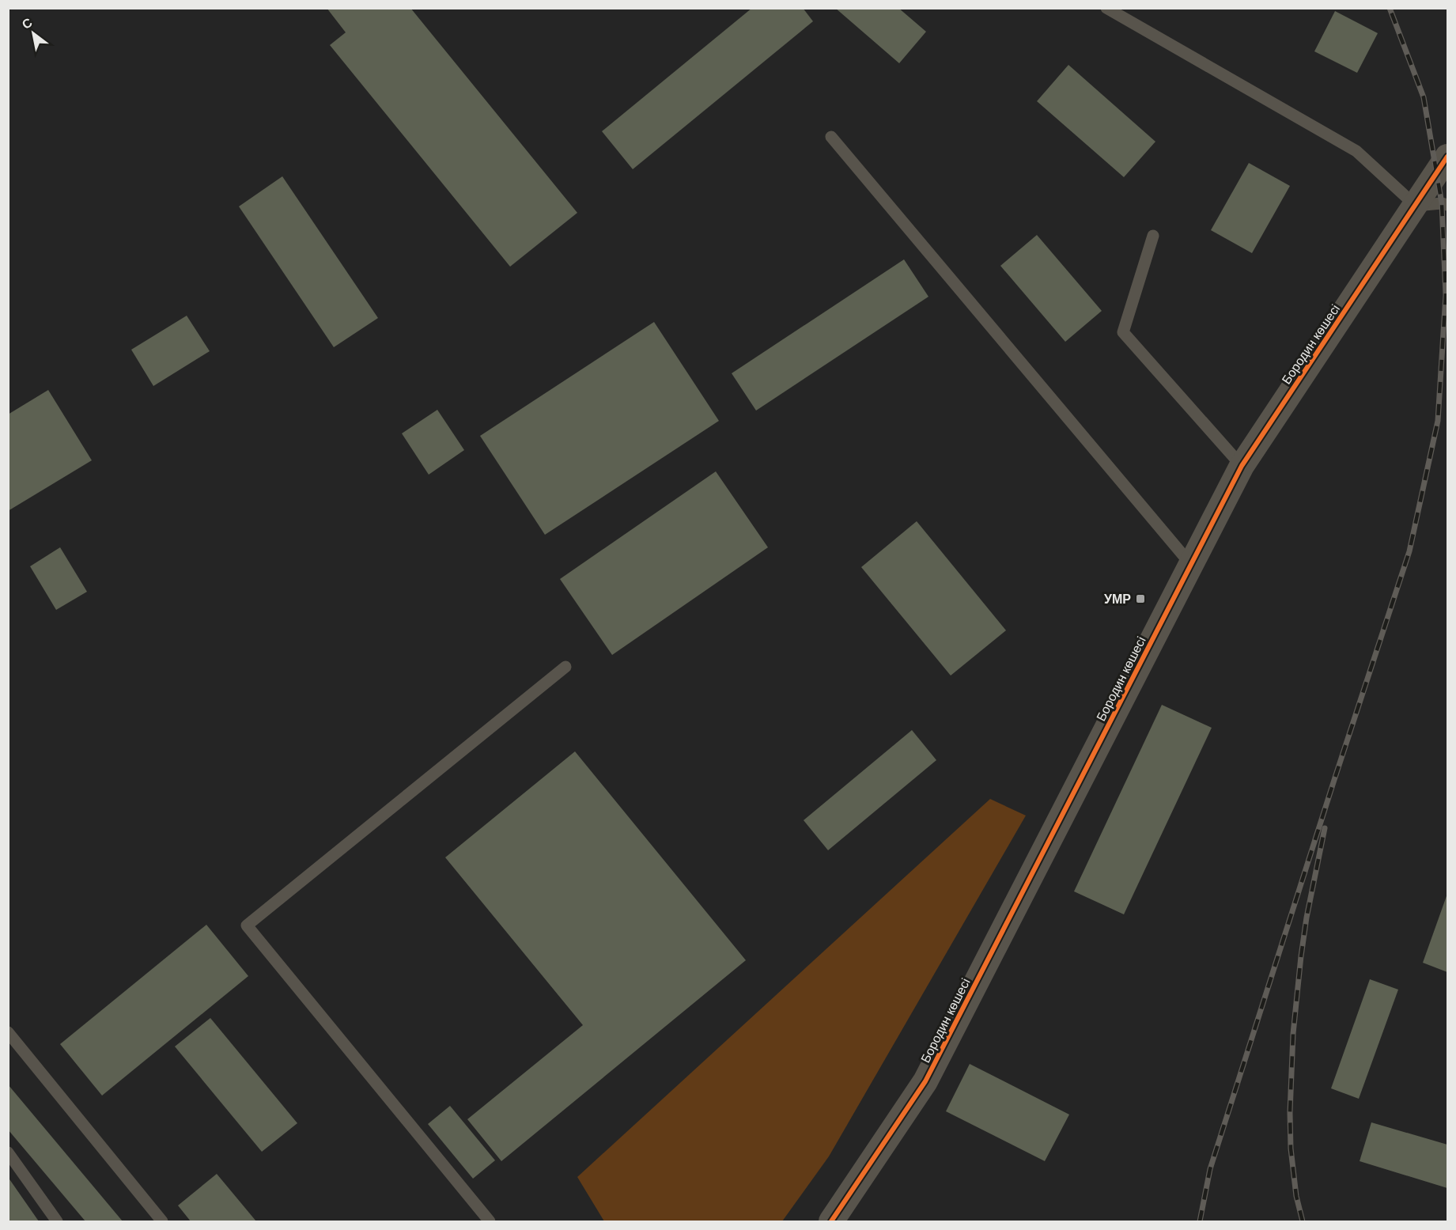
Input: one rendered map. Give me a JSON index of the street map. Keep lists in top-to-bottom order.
{
  "streets": {
    "street": ["Бородин көшесі"]
  },
  "places": {
    "transit": ["УМР"]
  },
  "north": "top left"
}
